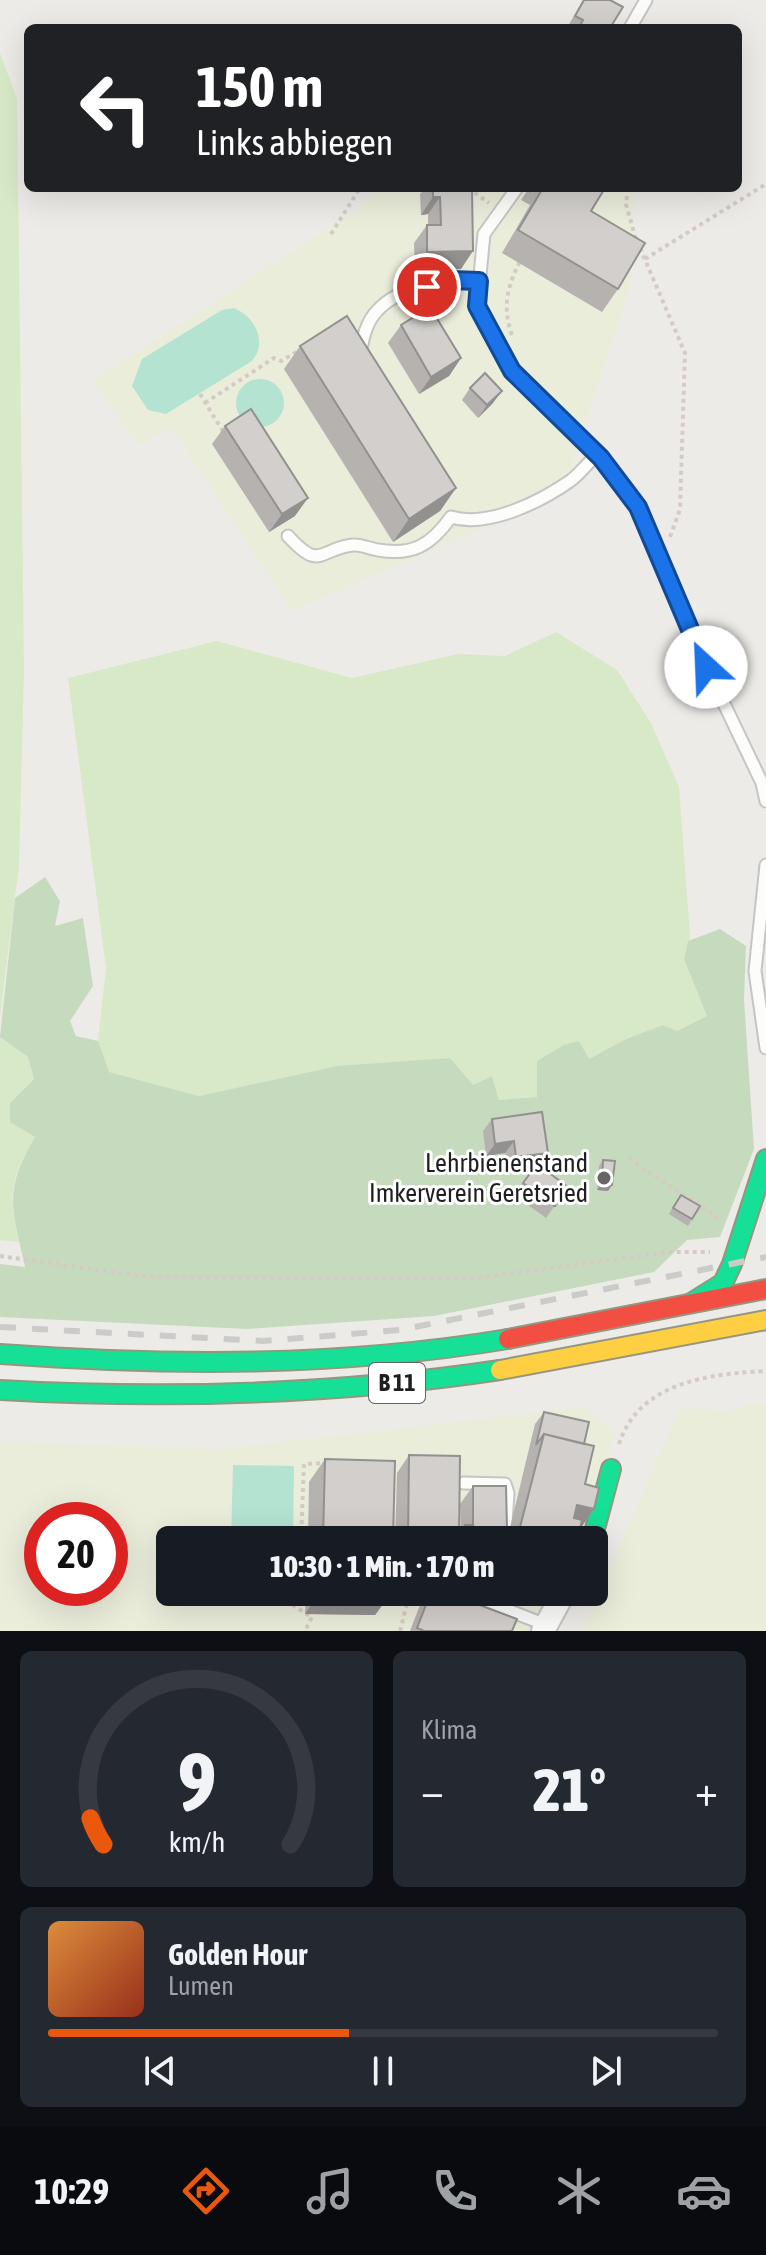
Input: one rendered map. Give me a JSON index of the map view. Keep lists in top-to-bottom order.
{
  "streets": {
    "main road": ["B 11"]
  },
  "places": ["Lehrbienenstand Imkerverein Geretsried"],
  "page": {
    "turn": ["150 m", "Links abbiegen"],
    "limit": "20",
    "trip": "10:30 · 1 Min. · 170 m",
    "tile": "Klima",
    "heat": ["−", "21°", "+"],
    "song": ["Golden Hour", "Lumen"],
    "tabs": "10:29",
    "gauge": ["9", "km/h"]
  }
}
